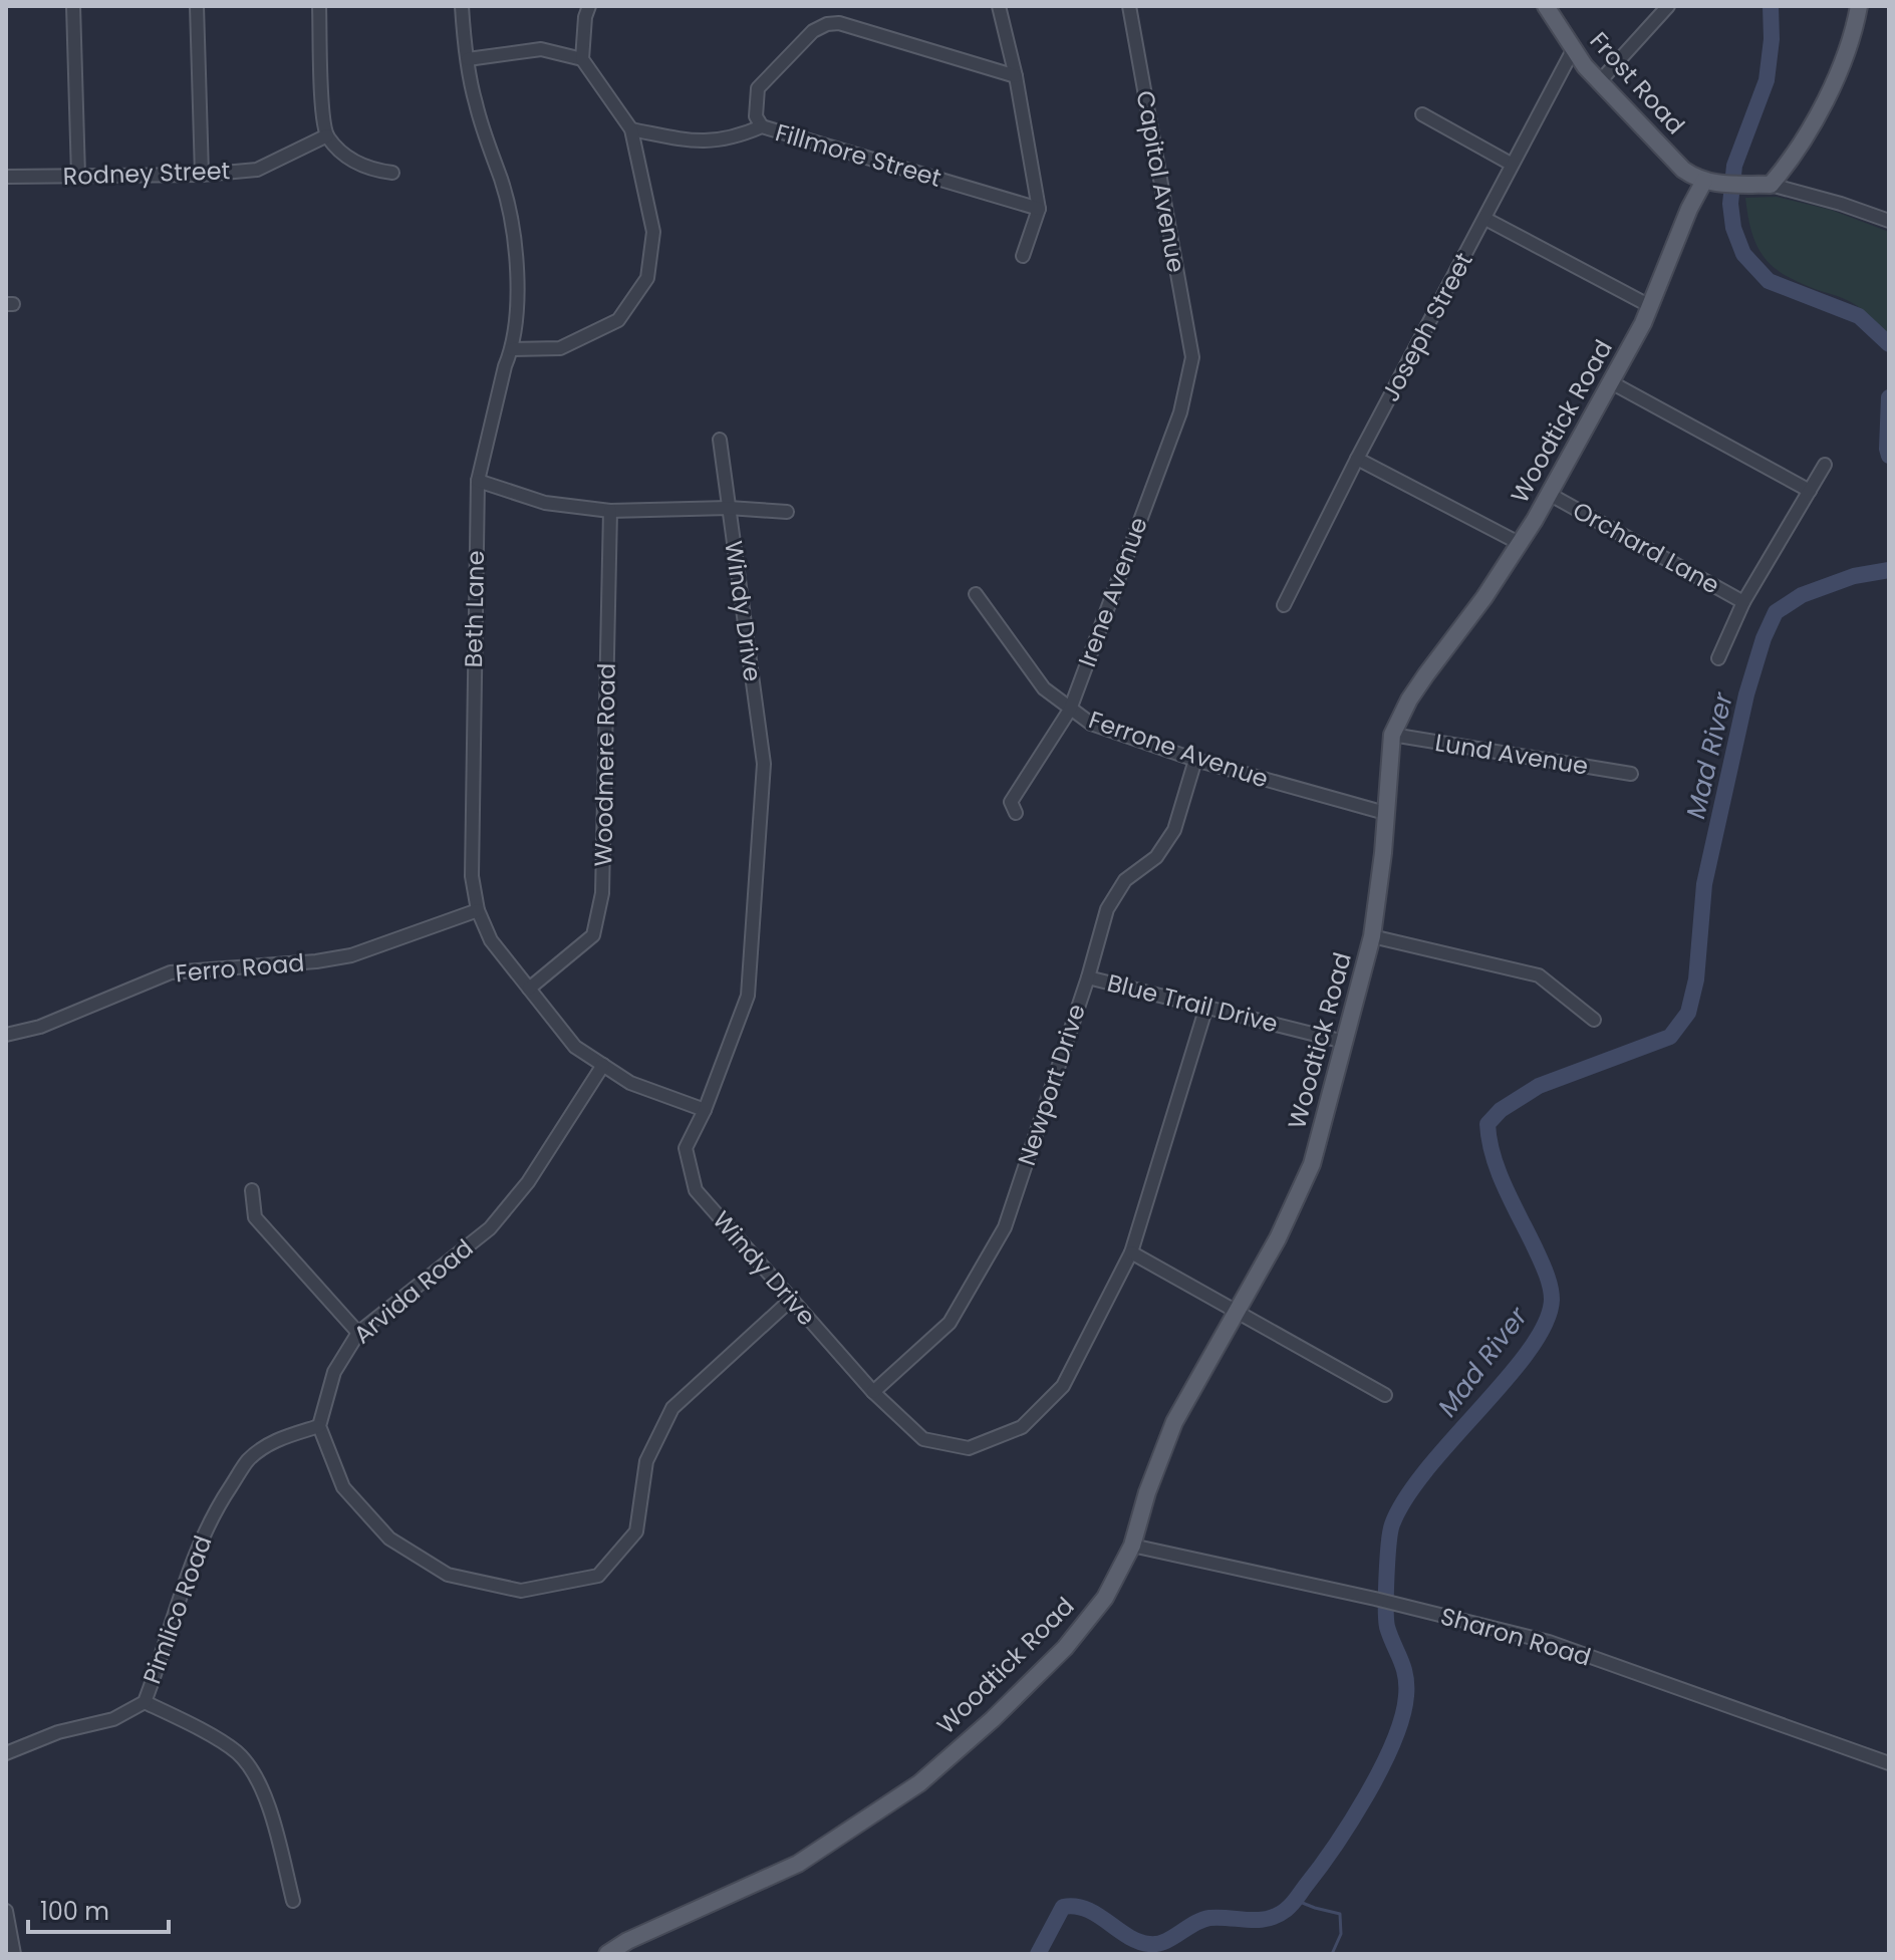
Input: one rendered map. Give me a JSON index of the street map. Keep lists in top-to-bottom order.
{
  "streets": {
    "main road": ["Frost Road", "Woodtick Road"],
    "street": [
      "Fillmore Street",
      "Rodney Street",
      "Capitol Avenue",
      "Joseph Street",
      "Orchard Lane",
      "Irene Avenue",
      "Beth Lane",
      "Windy Drive",
      "Ferrone Avenue",
      "Lund Avenue",
      "Woodmere Road",
      "Ferro Road",
      "Blue Trail Drive",
      "Newport Drive",
      "Arvida Road",
      "Pimlico Road",
      "Sharon Road"
    ]
  },
  "crossings": [
    ["Frost Road", "Joseph Street"],
    ["Frost Road", "Woodtick Road"],
    ["Capitol Avenue", "Irene Avenue"],
    ["Woodtick Road", "Orchard Lane"],
    ["Woodtick Road", "Ferrone Avenue"],
    ["Woodtick Road", "Lund Avenue"],
    ["Woodtick Road", "Blue Trail Drive"],
    ["Woodtick Road", "Sharon Road"],
    ["Irene Avenue", "Ferrone Avenue"],
    ["Beth Lane", "Windy Drive"],
    ["Beth Lane", "Woodmere Road"],
    ["Beth Lane", "Ferro Road"],
    ["Beth Lane", "Arvida Road"],
    ["Windy Drive", "Blue Trail Drive"],
    ["Windy Drive", "Newport Drive"],
    ["Ferrone Avenue", "Newport Drive"],
    ["Blue Trail Drive", "Newport Drive"],
    ["Arvida Road", "Pimlico Road"]
  ],
  "water": ["Mad River"],
  "scale_bar": "100 m"
}
